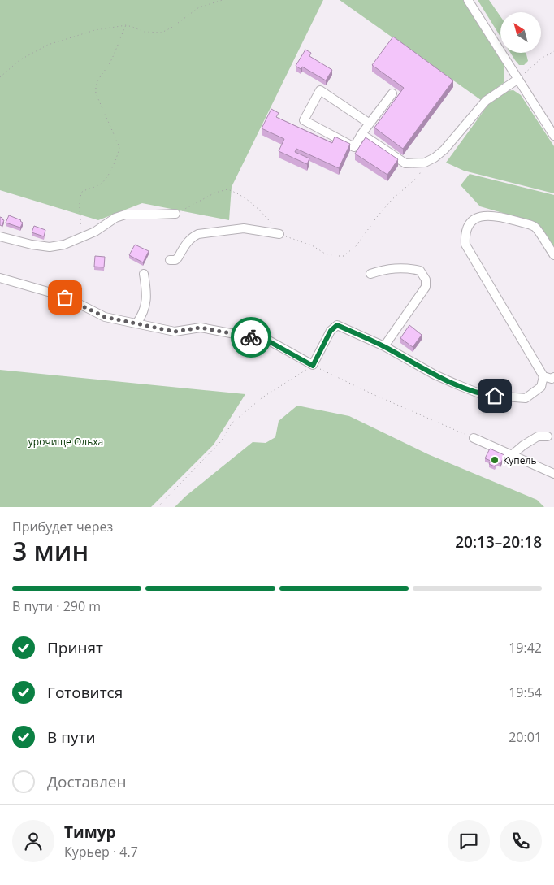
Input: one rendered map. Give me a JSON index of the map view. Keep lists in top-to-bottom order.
{
  "parks": ["урочище Ольха"],
  "places": ["Купель"],
  "north": "top left",
  "page": {
    "heading": ["3 мин", "Прибудет через", "20:13–20:18"],
    "panel": ["Тимур", "Курьер · 4.7"],
    "bar": "В пути · 290 m",
    "list": [
      ["Принят", "19:42"],
      ["Готовится", "19:54"],
      ["В пути", "20:01"],
      "Доставлен"
    ]
  }
}
